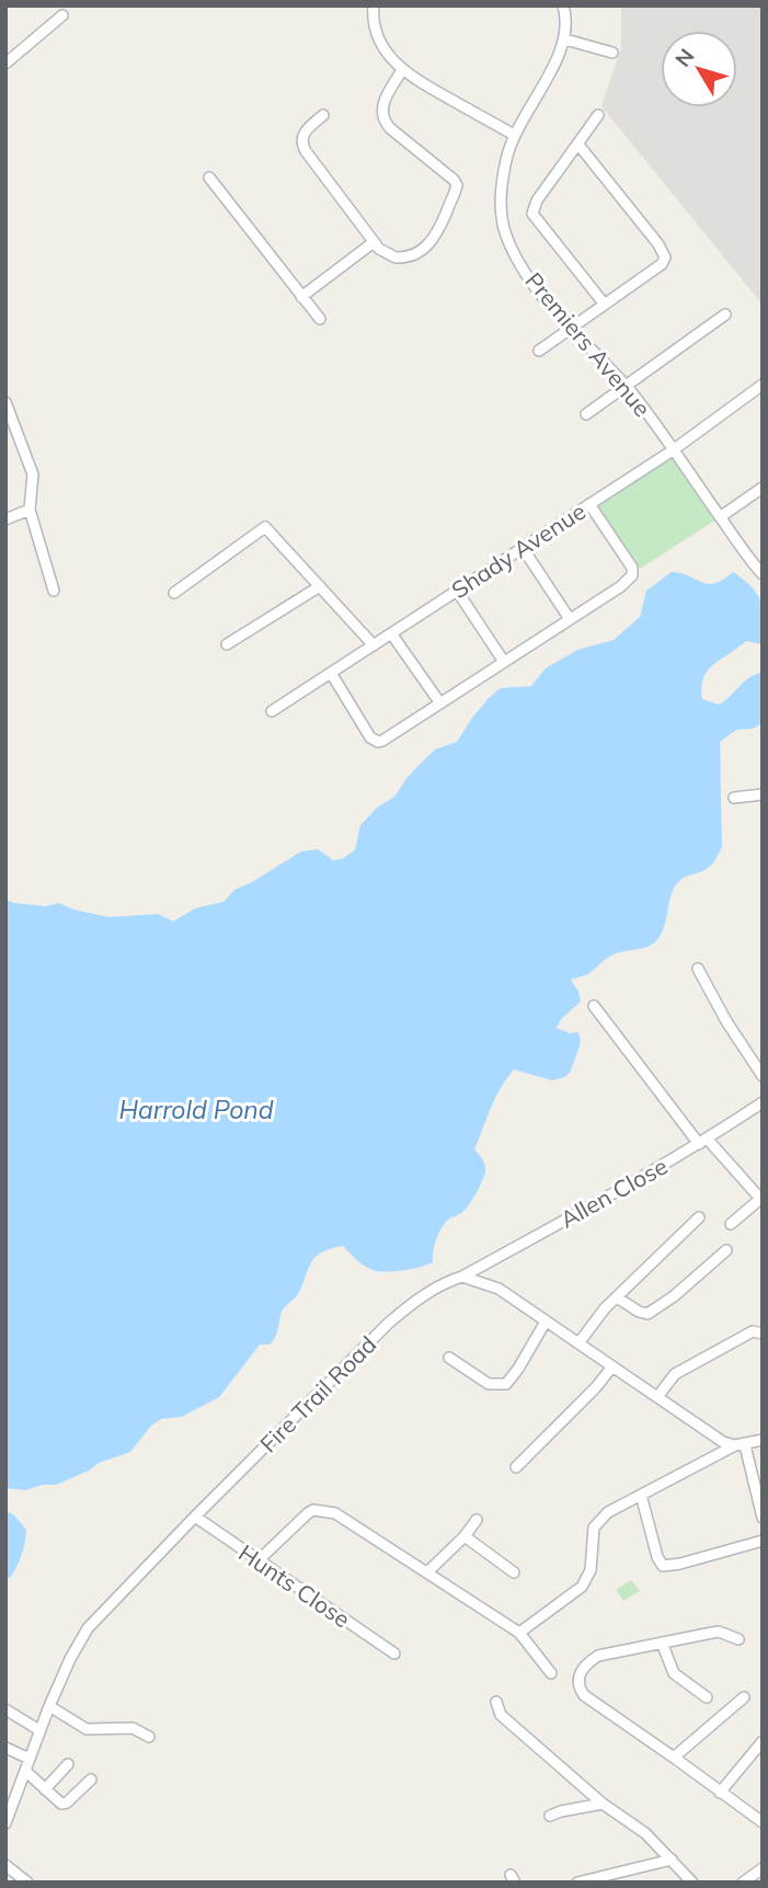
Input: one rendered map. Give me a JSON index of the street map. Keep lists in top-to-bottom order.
{
  "streets": {
    "street": [
      "Premiers Avenue",
      "Shady Avenue",
      "Allen Close",
      "Fire Trail Road",
      "Hunts Close"
    ]
  },
  "crossings": [
    ["Premiers Avenue", "Shady Avenue"],
    ["Allen Close", "Fire Trail Road"],
    ["Fire Trail Road", "Hunts Close"]
  ],
  "water": ["Harrold Pond"],
  "north": "top left"
}
